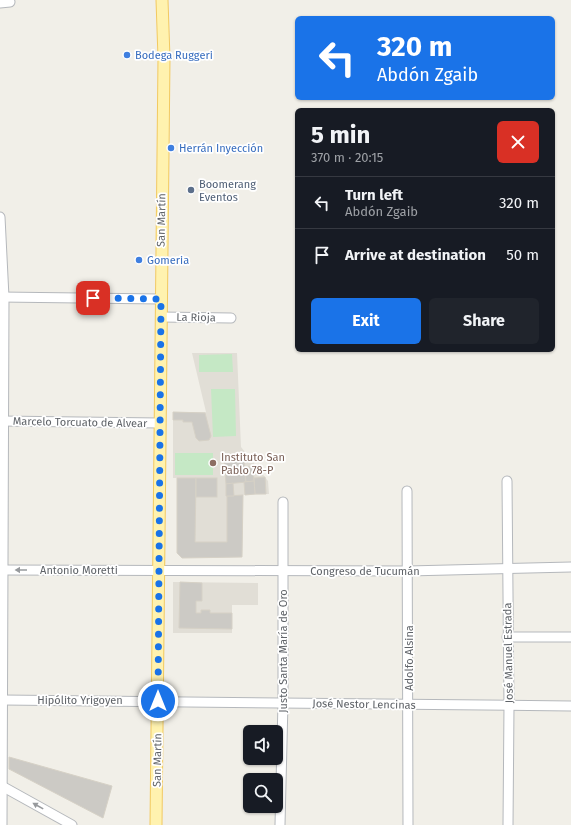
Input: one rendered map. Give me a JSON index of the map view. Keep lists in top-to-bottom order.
{
  "streets": {
    "main road": ["San Martín"],
    "street": [
      "La Rioja",
      "Marcelo Torcuato de Alvear",
      "Antonio Moretti",
      "Congreso de Tucumán",
      "Justo Santa María de Oro",
      "José Manuel Estrada",
      "Adolfo Alsina",
      "Hipólito Yrigoyen",
      "José Nestor Lencinas"
    ]
  },
  "crossings": [
    ["San Martín", "La Rioja"],
    ["San Martín", "Marcelo Torcuato de Alvear"],
    ["San Martín", "Antonio Moretti"],
    ["San Martín", "Congreso de Tucumán"],
    ["San Martín", "Hipólito Yrigoyen"],
    ["San Martín", "José Nestor Lencinas"],
    ["Antonio Moretti", "Congreso de Tucumán"],
    ["Congreso de Tucumán", "Justo Santa María de Oro"],
    ["Congreso de Tucumán", "José Manuel Estrada"],
    ["Congreso de Tucumán", "Adolfo Alsina"],
    ["Justo Santa María de Oro", "José Nestor Lencinas"],
    ["José Manuel Estrada", "José Nestor Lencinas"],
    ["Adolfo Alsina", "José Nestor Lencinas"],
    ["Hipólito Yrigoyen", "José Nestor Lencinas"]
  ],
  "one_way": ["Antonio Moretti"],
  "places": [
    "Bodega Ruggeri",
    "Herrán Inyección",
    "Boomerang Eventos",
    "Gomeria",
    "Instituto San Pablo 78-P"
  ],
  "page": {
    "turn": ["320 m", "Abdón Zgaib"],
    "heading": ["5 min", "370 m · 20:15"],
    "list": [
      {
        "name": "Turn left",
        "note": "Abdón Zgaib",
        "value": "320 m"
      },
      {
        "name": "Arrive at destination",
        "value": "50 m"
      }
    ],
    "buttons": ["Exit", "Share"]
  }
}
